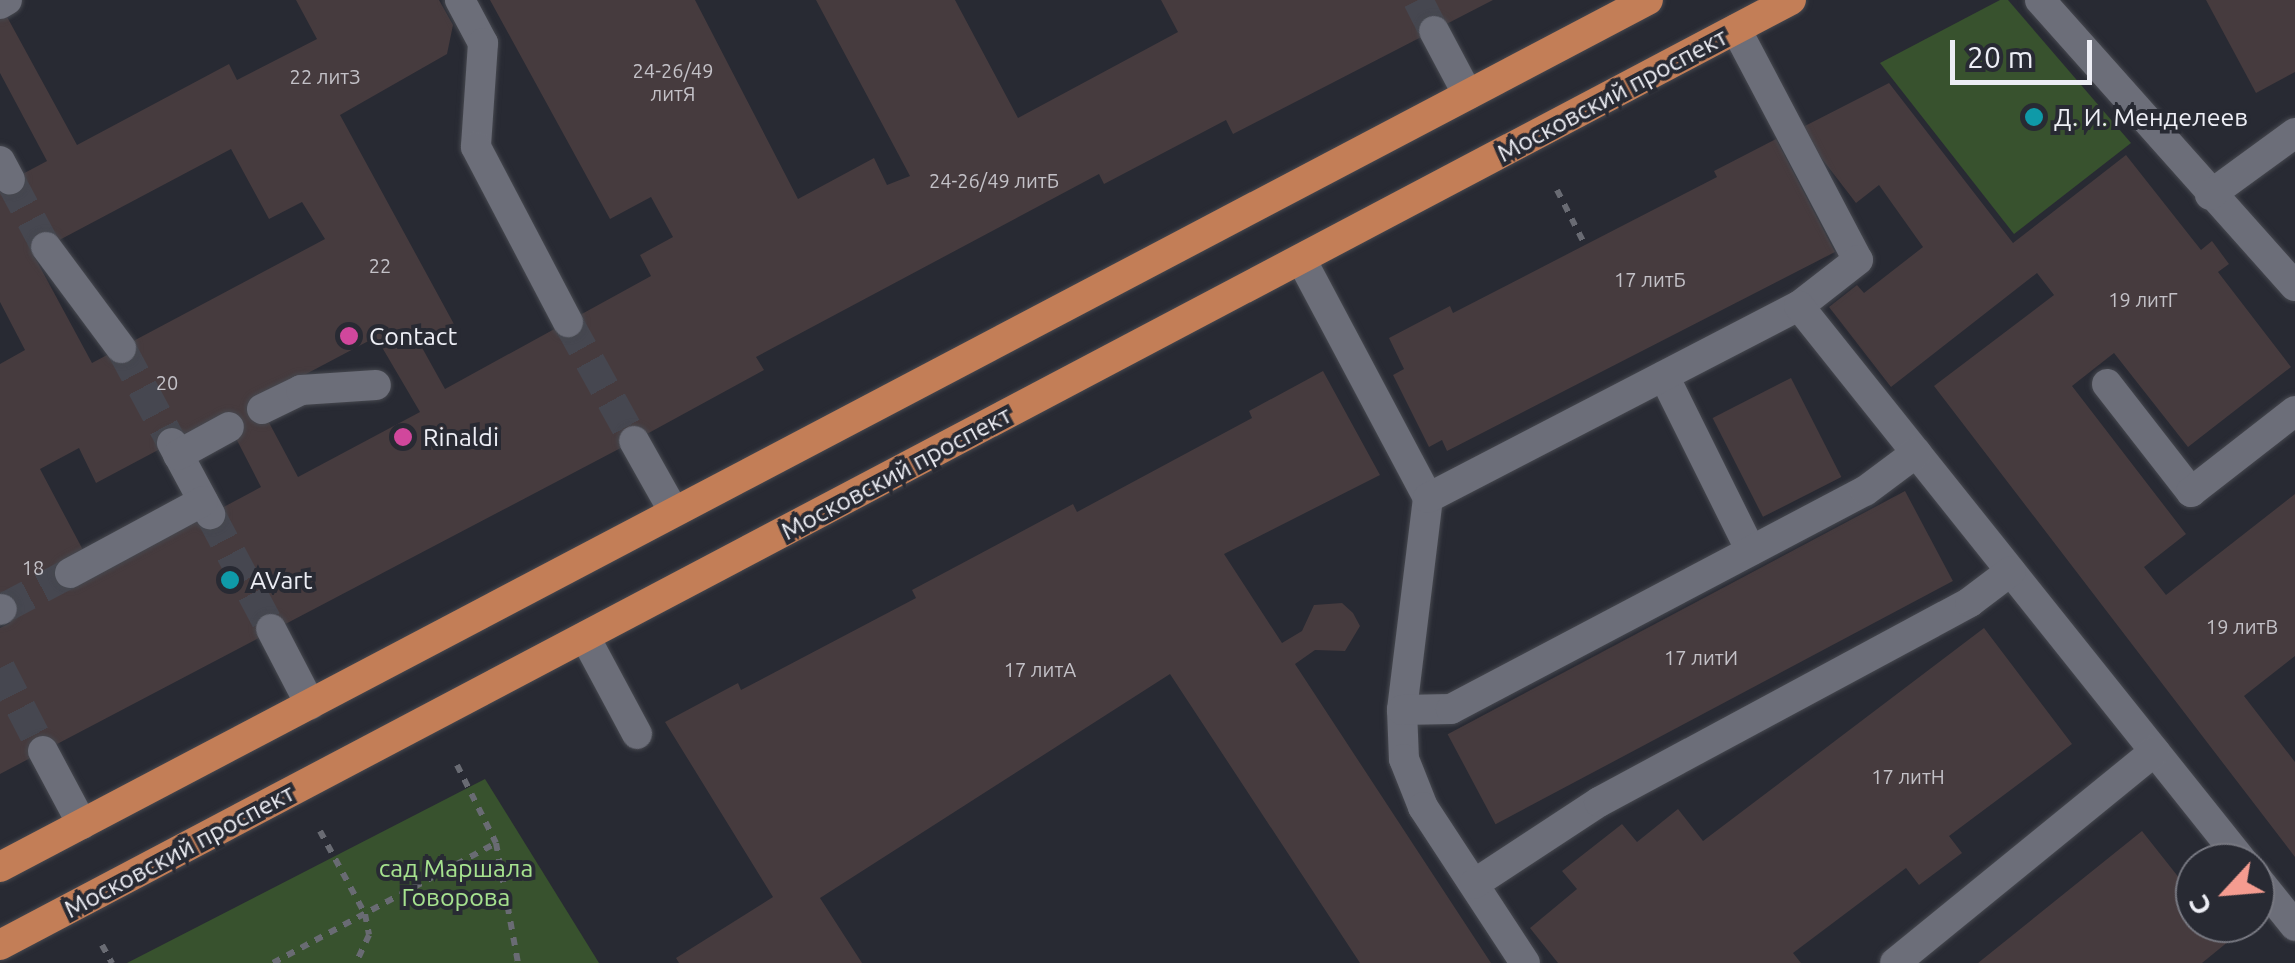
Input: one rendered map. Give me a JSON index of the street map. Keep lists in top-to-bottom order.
{
  "streets": {
    "main road": ["Московский проспект"]
  },
  "parks": ["сад Маршала Говорова"],
  "places": [
    "Д. И. Менделеев",
    "Contact",
    "Rinaldi",
    "AVart"
  ],
  "house_numbers": [
    "24-26/49 литЯ",
    "22 литЗ",
    "24-26/49 литБ",
    "22",
    "17 литБ",
    "19 литГ",
    "20",
    "18",
    "19 литВ",
    "17 литИ",
    "17 литА",
    "17 литН"
  ],
  "scale_bar": "20 m",
  "north": "bottom left"
}
